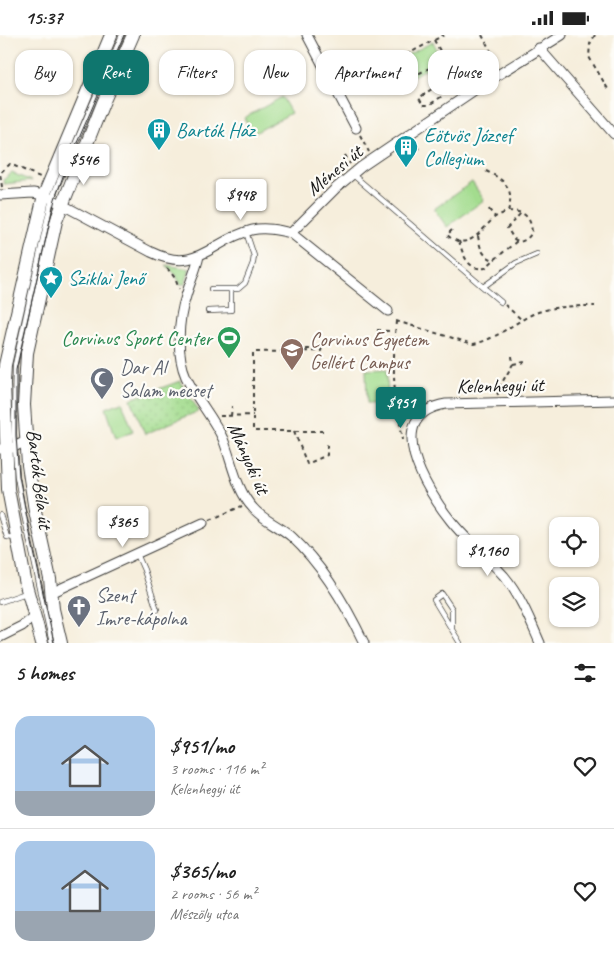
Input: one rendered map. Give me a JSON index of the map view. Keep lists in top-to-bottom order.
{
  "streets": {
    "main road": ["Bartók Béla út"],
    "street": ["Ménesi út", "Kelenhegyi út", "Mányoki út"]
  },
  "places": {
    "building": ["Bartók Ház", "Eötvös József Collegium"],
    "place": ["Sziklai Jenő"],
    "sports": ["Corvinus Sport Center"],
    "school or university": ["Corvinus Egyetem Gellért Campus"],
    "mosque": ["Dar Al Salam mecset"],
    "church": ["Szent Imre-kápolna"]
  },
  "page": {
    "status": "15:37",
    "chip": [
      "Buy",
      "Rent",
      "Filters",
      "New",
      "Apartment",
      "House"
    ],
    "price": [
      "$546",
      "$948",
      "$951",
      "$365",
      "$1,160"
    ],
    "heading": "5 homes",
    "list": [
      {
        "name": "$951/mo",
        "note": "3 rooms · 116 m² · Kelenhegyi út"
      },
      {
        "name": "$365/mo",
        "note": "2 rooms · 56 m² · Mészöly utca"
      }
    ]
  }
}
